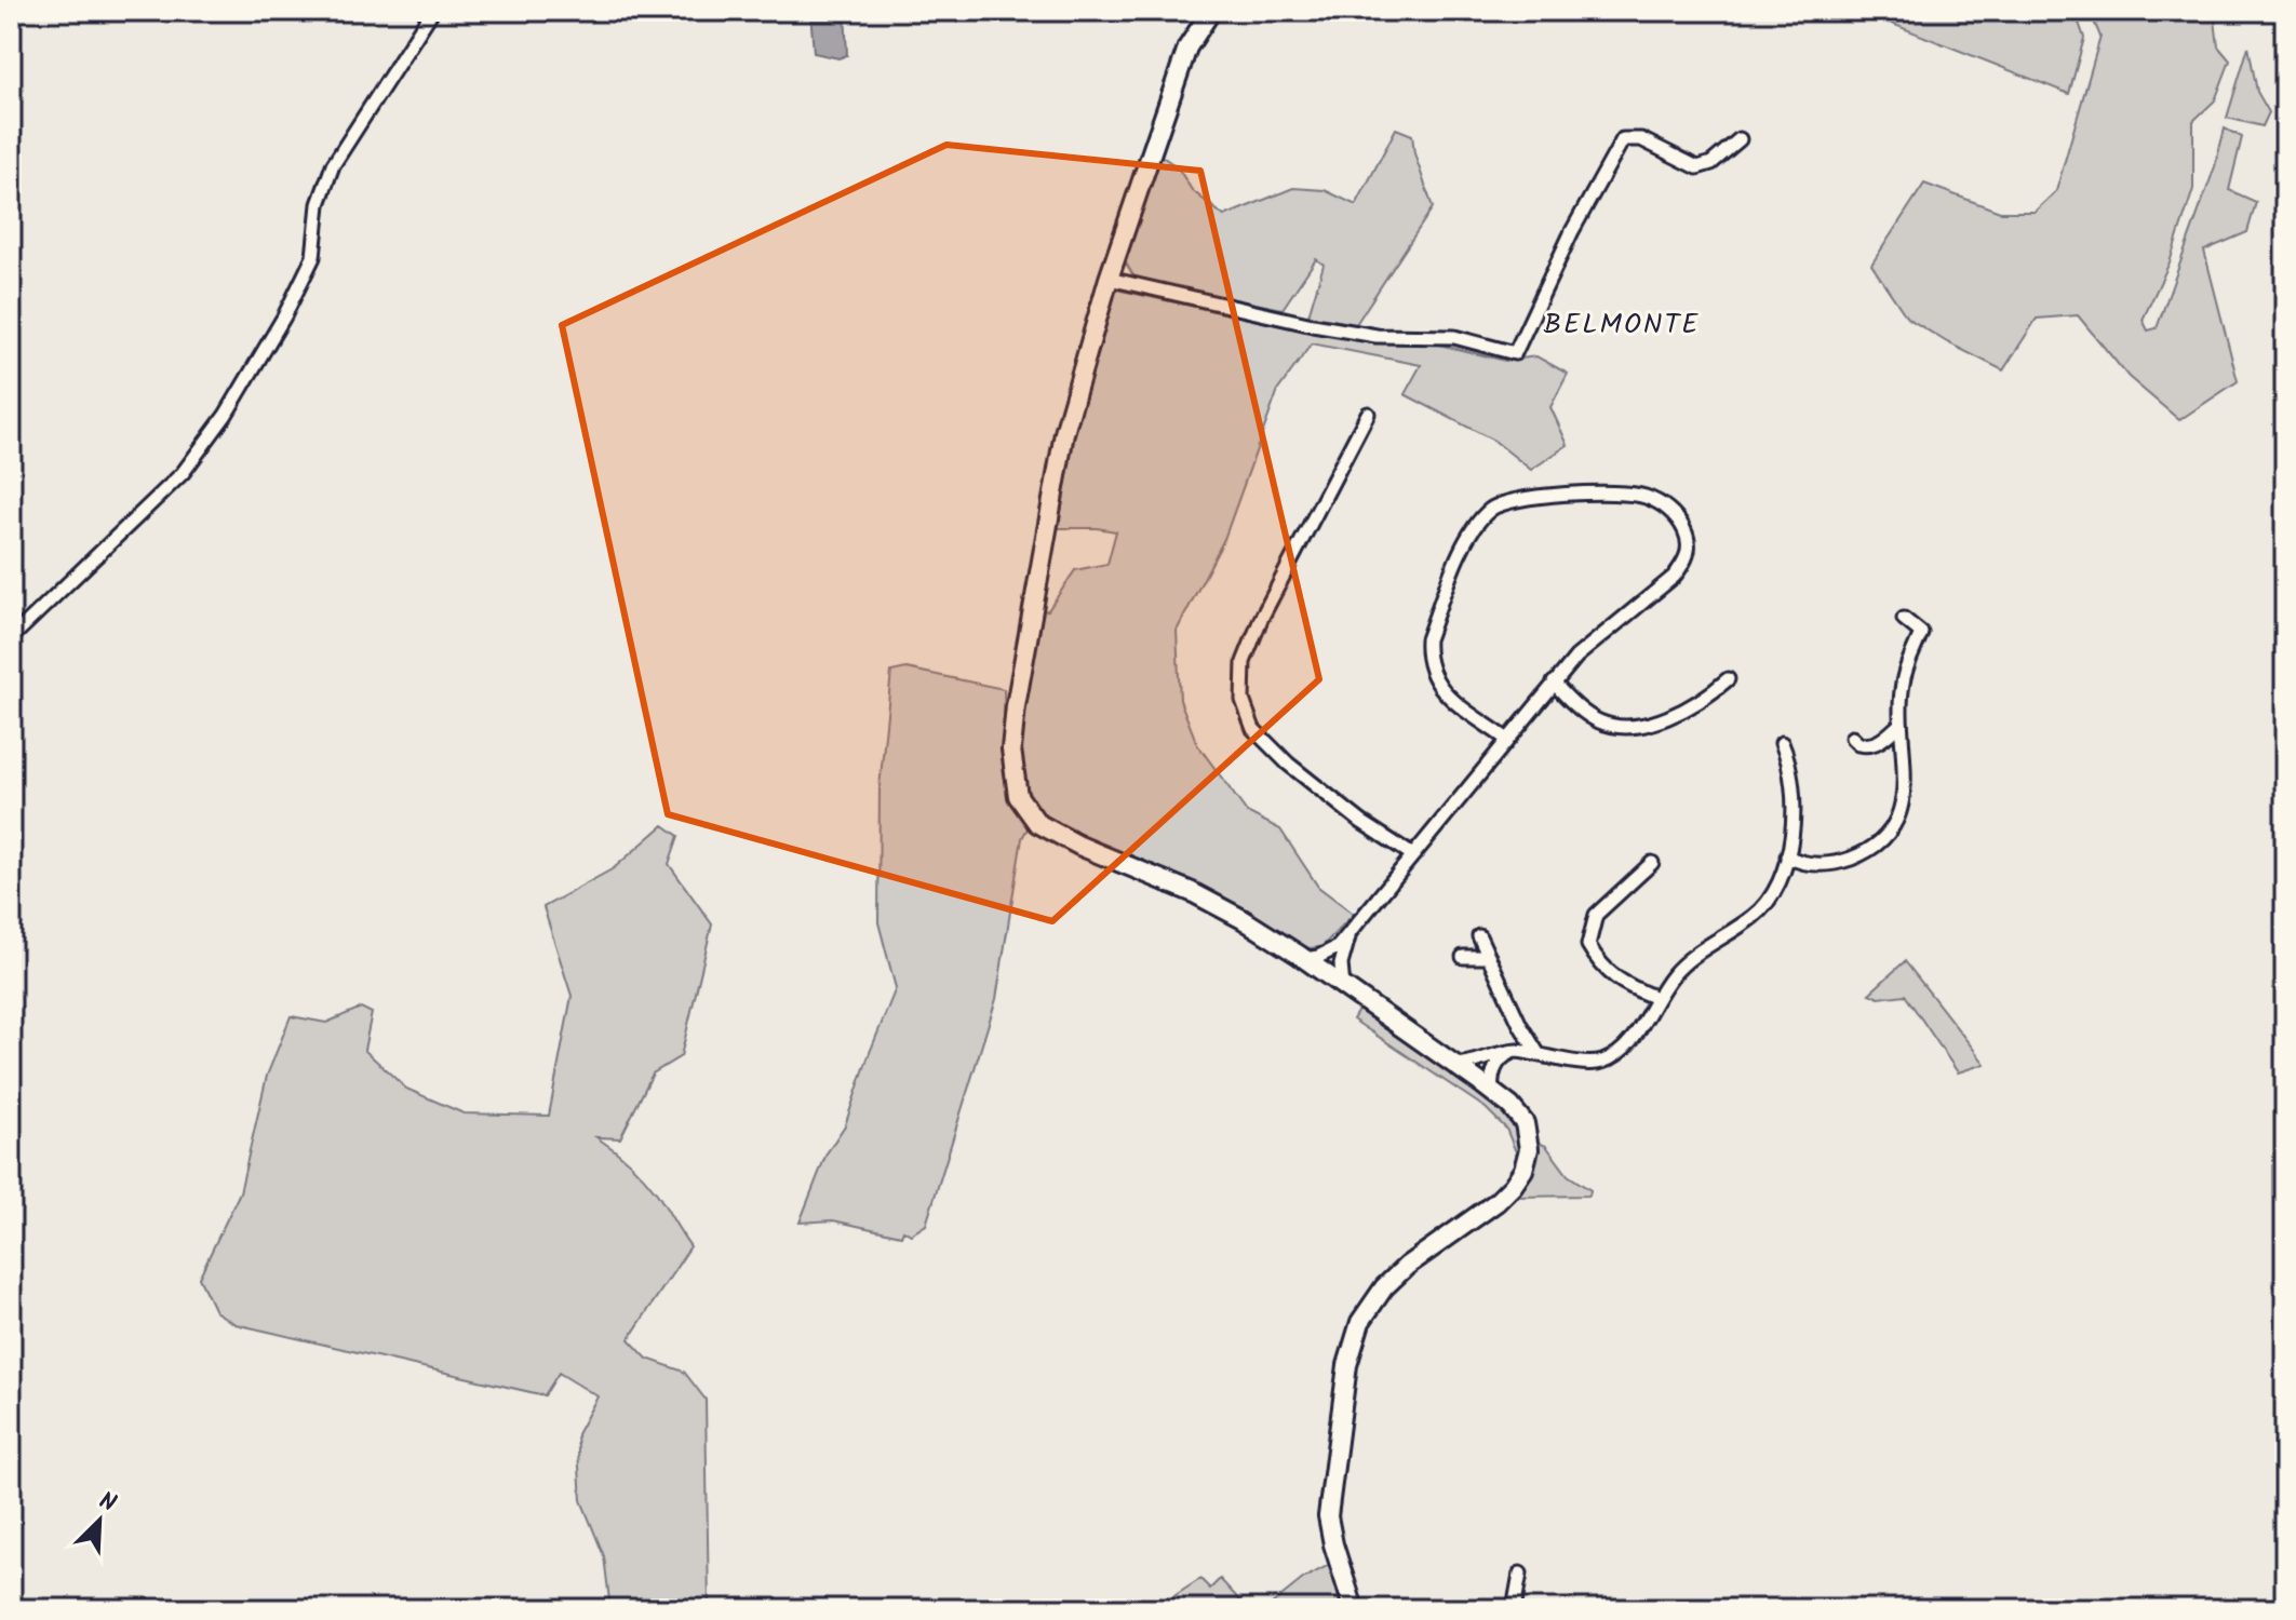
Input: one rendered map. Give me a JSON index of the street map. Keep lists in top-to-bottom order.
{
  "districts": ["BELMONTE"],
  "north": "top right"
}
